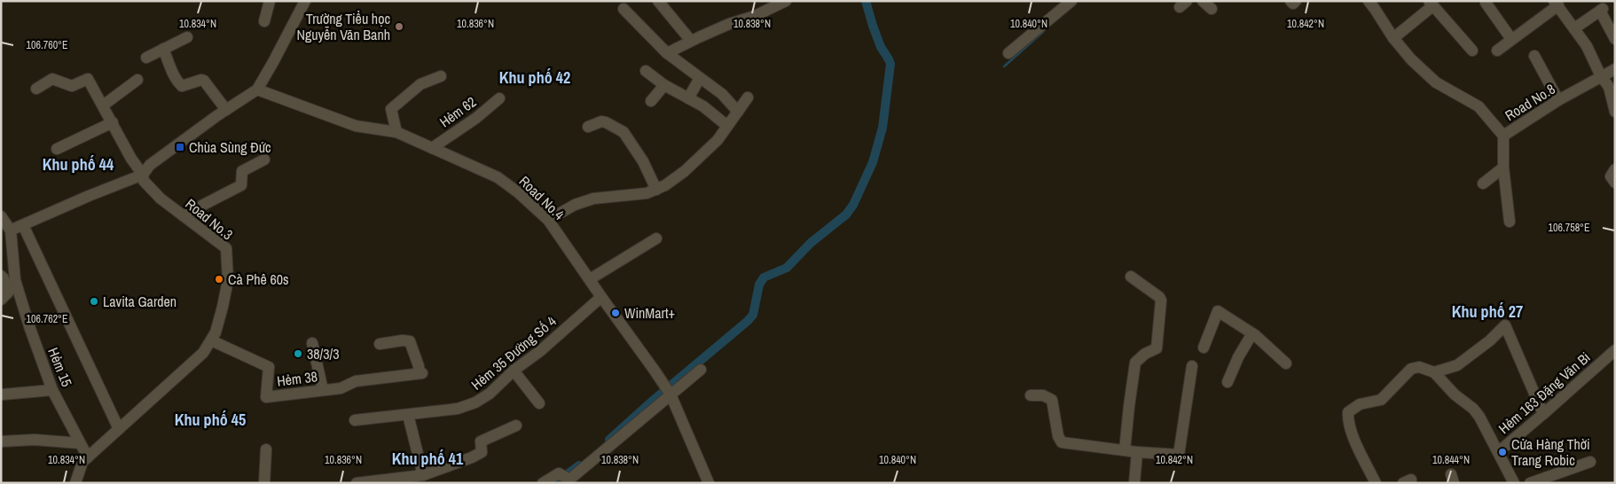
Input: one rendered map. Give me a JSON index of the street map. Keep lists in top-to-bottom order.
{
  "streets": {
    "street": [
      "Road No.8",
      "Hẻm 62",
      "Road No.4",
      "Road No.3",
      "Hẻm 35 Đường Số 4",
      "Hẻm 15",
      "Hẻm 38",
      "Hẻm 163 Đặng Văn Bi"
    ]
  },
  "crossings": [
    ["Hẻm 62", "Road No.4"],
    ["Road No.4", "Hẻm 35 Đường Số 4"],
    ["Road No.3", "Hẻm 15"],
    ["Road No.3", "Hẻm 38"]
  ],
  "districts": [
    "Khu phố 42",
    "Khu phố 44",
    "Khu phố 27",
    "Khu phố 45",
    "Khu phố 41"
  ],
  "places": {
    "other": [
      "Trường Tiểu học Nguyễn Văn Banh",
      "Cà Phê 60s",
      "Lavita Garden",
      "WinMart+",
      "38/3/3",
      "Cửa Hàng Thời Trang Robic"
    ],
    "transit": ["Chùa Sùng Đức"]
  },
  "coordinates": [
    "10.834°N",
    "10.836°N",
    "10.838°N",
    "10.840°N",
    "10.842°N",
    "106.760°E",
    "106.758°E",
    "106.762°E",
    "10.844°N"
  ]
}
